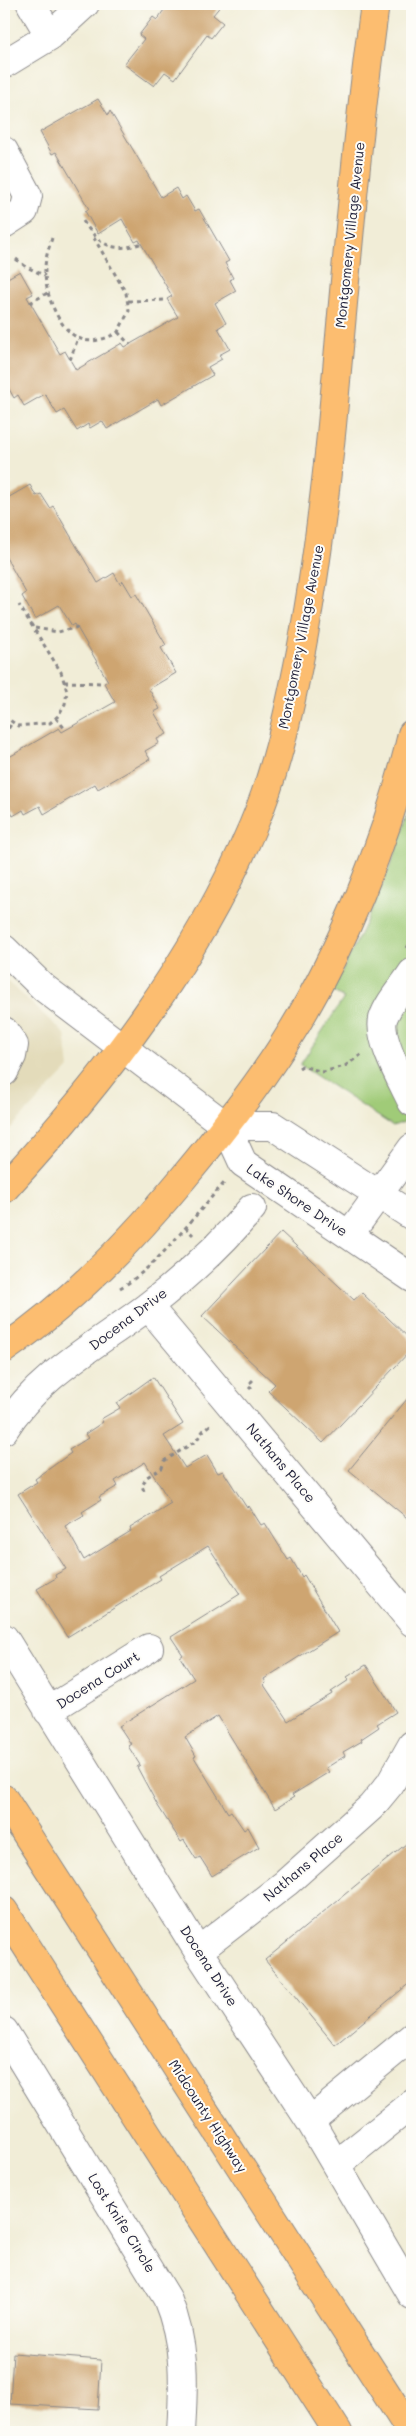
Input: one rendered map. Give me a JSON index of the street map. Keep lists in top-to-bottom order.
{
  "streets": {
    "main road": ["Montgomery Village Avenue", "Midcounty Highway"],
    "street": [
      "Lake Shore Drive",
      "Docena Drive",
      "Nathans Place",
      "Docena Court",
      "Lost Knife Circle"
    ]
  },
  "crossings": [
    ["Docena Drive", "Nathans Place"],
    ["Docena Drive", "Docena Court"]
  ]
}
